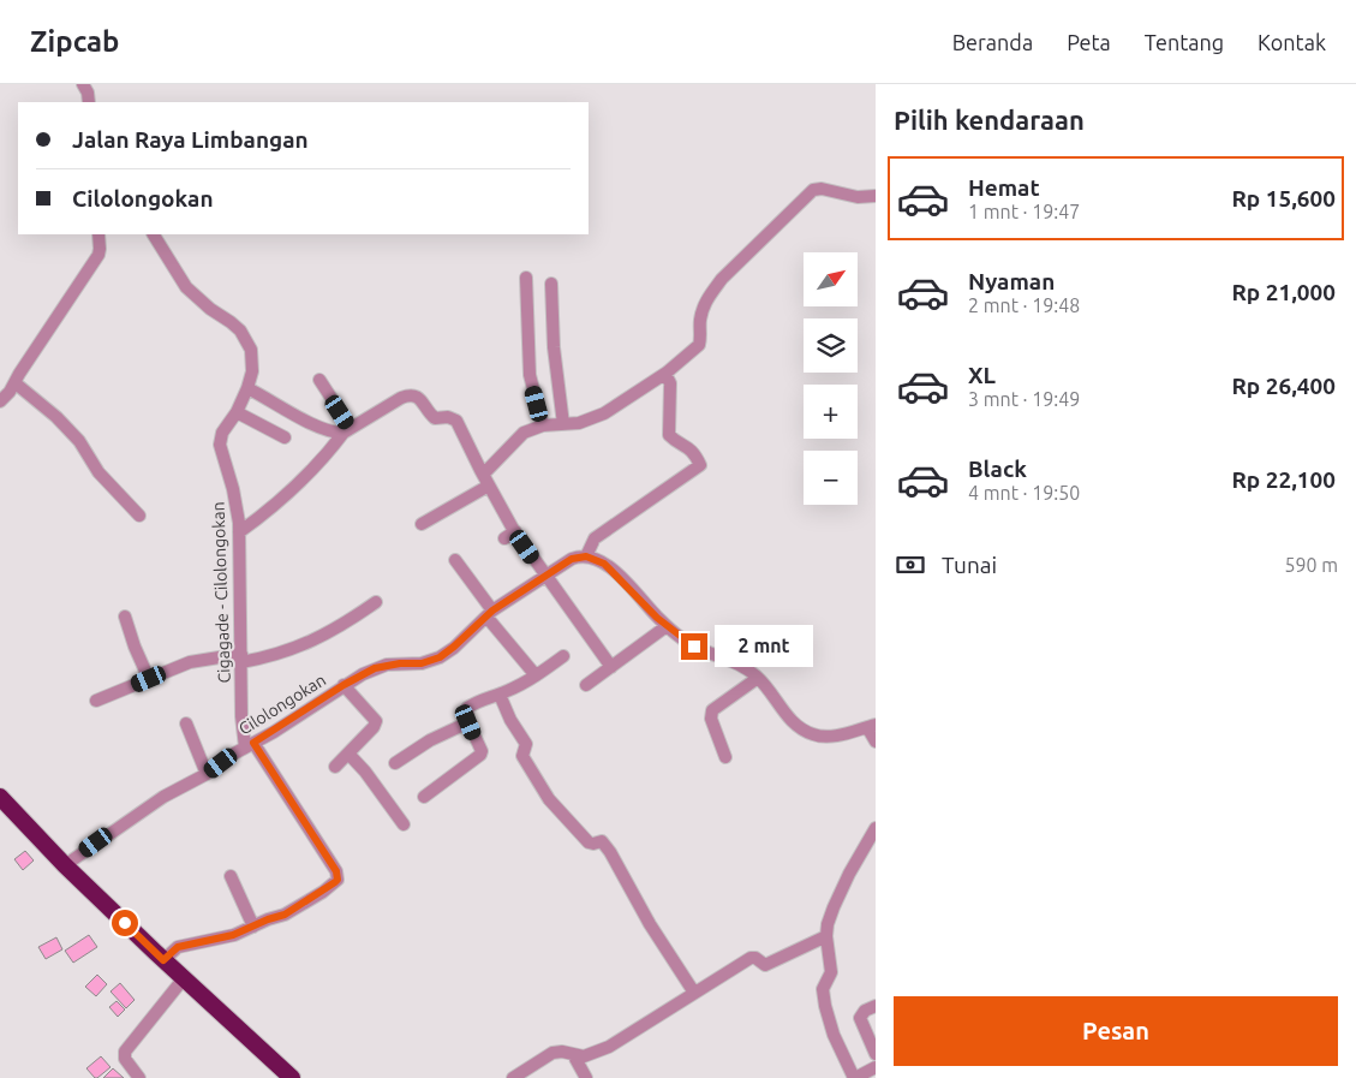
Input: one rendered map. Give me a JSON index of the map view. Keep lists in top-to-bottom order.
{
  "streets": {
    "street": ["Cigagade - Cilolongokan", "Cilolongokan"]
  },
  "crossings": [
    ["Cigagade - Cilolongokan", "Cilolongokan"]
  ],
  "north": "top right",
  "page": {
    "header": "Zipcab",
    "nav": [
      "Beranda",
      "Peta",
      "Tentang",
      "Kontak"
    ],
    "heading": "Pilih kendaraan",
    "banner": ["Jalan Raya Limbangan", "Cilolongokan"],
    "list": [
      {
        "name": "Hemat",
        "note": "1 mnt · 19:47",
        "value": "Rp 15,600"
      },
      {
        "name": "Nyaman",
        "note": "2 mnt · 19:48",
        "value": "Rp 21,000"
      },
      {
        "name": "XL",
        "note": "3 mnt · 19:49",
        "value": "Rp 26,400"
      },
      {
        "name": "Black",
        "note": "4 mnt · 19:50",
        "value": "Rp 22,100"
      }
    ],
    "map_buttons": ["+", "−"],
    "pay": ["Tunai", "590 m"],
    "bubble": "2 mnt",
    "buttons": "Pesan"
  }
}
